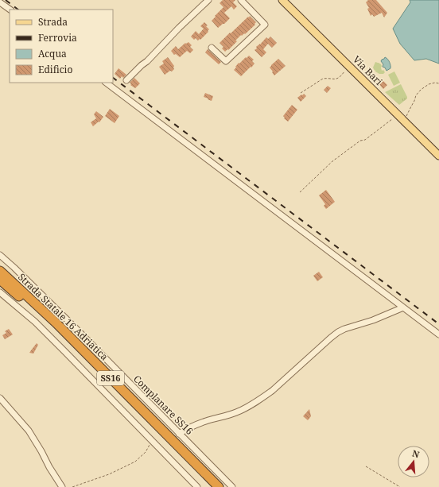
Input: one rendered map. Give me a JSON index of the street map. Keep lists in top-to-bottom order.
{
  "streets": {
    "highway": ["Strada Statale 16 Adriatica", "SS16"],
    "main road": ["Via Bari"],
    "street": ["Complanare SS16"]
  },
  "legend": [
    "Strada",
    "Ferrovia",
    "Acqua",
    "Edificio"
  ],
  "north": "top"
}
